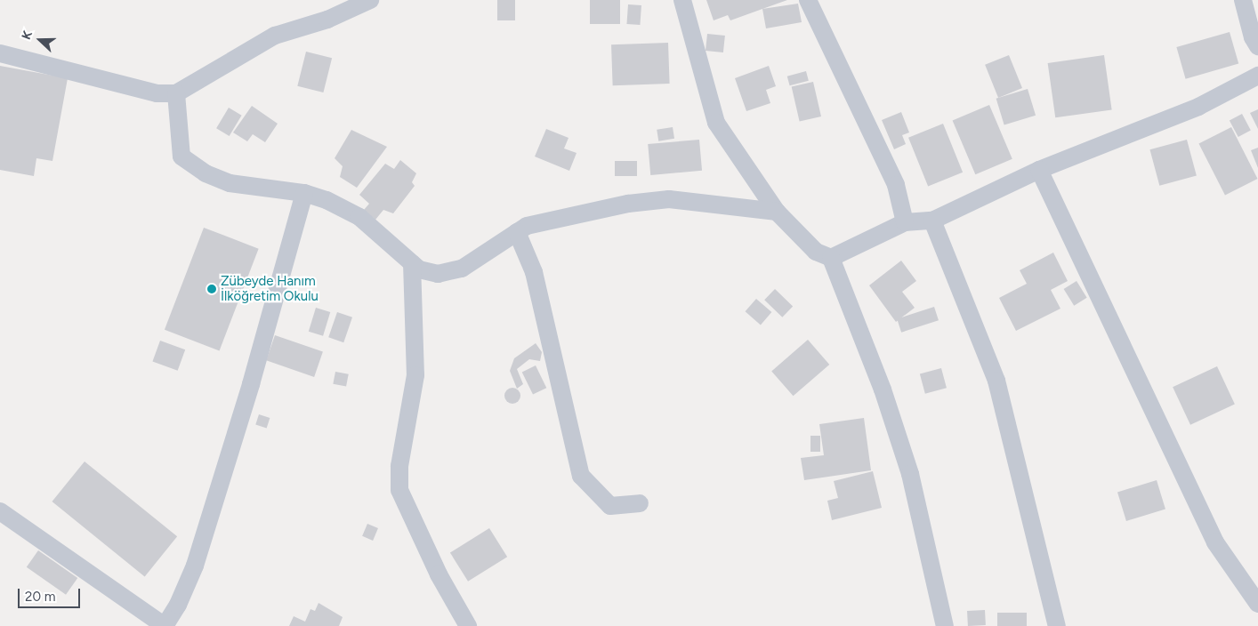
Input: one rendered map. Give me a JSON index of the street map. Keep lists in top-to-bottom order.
{
  "places": ["Zübeyde Hanım İlköğretim Okulu"],
  "scale_bar": "20 m",
  "north": "left"
}
